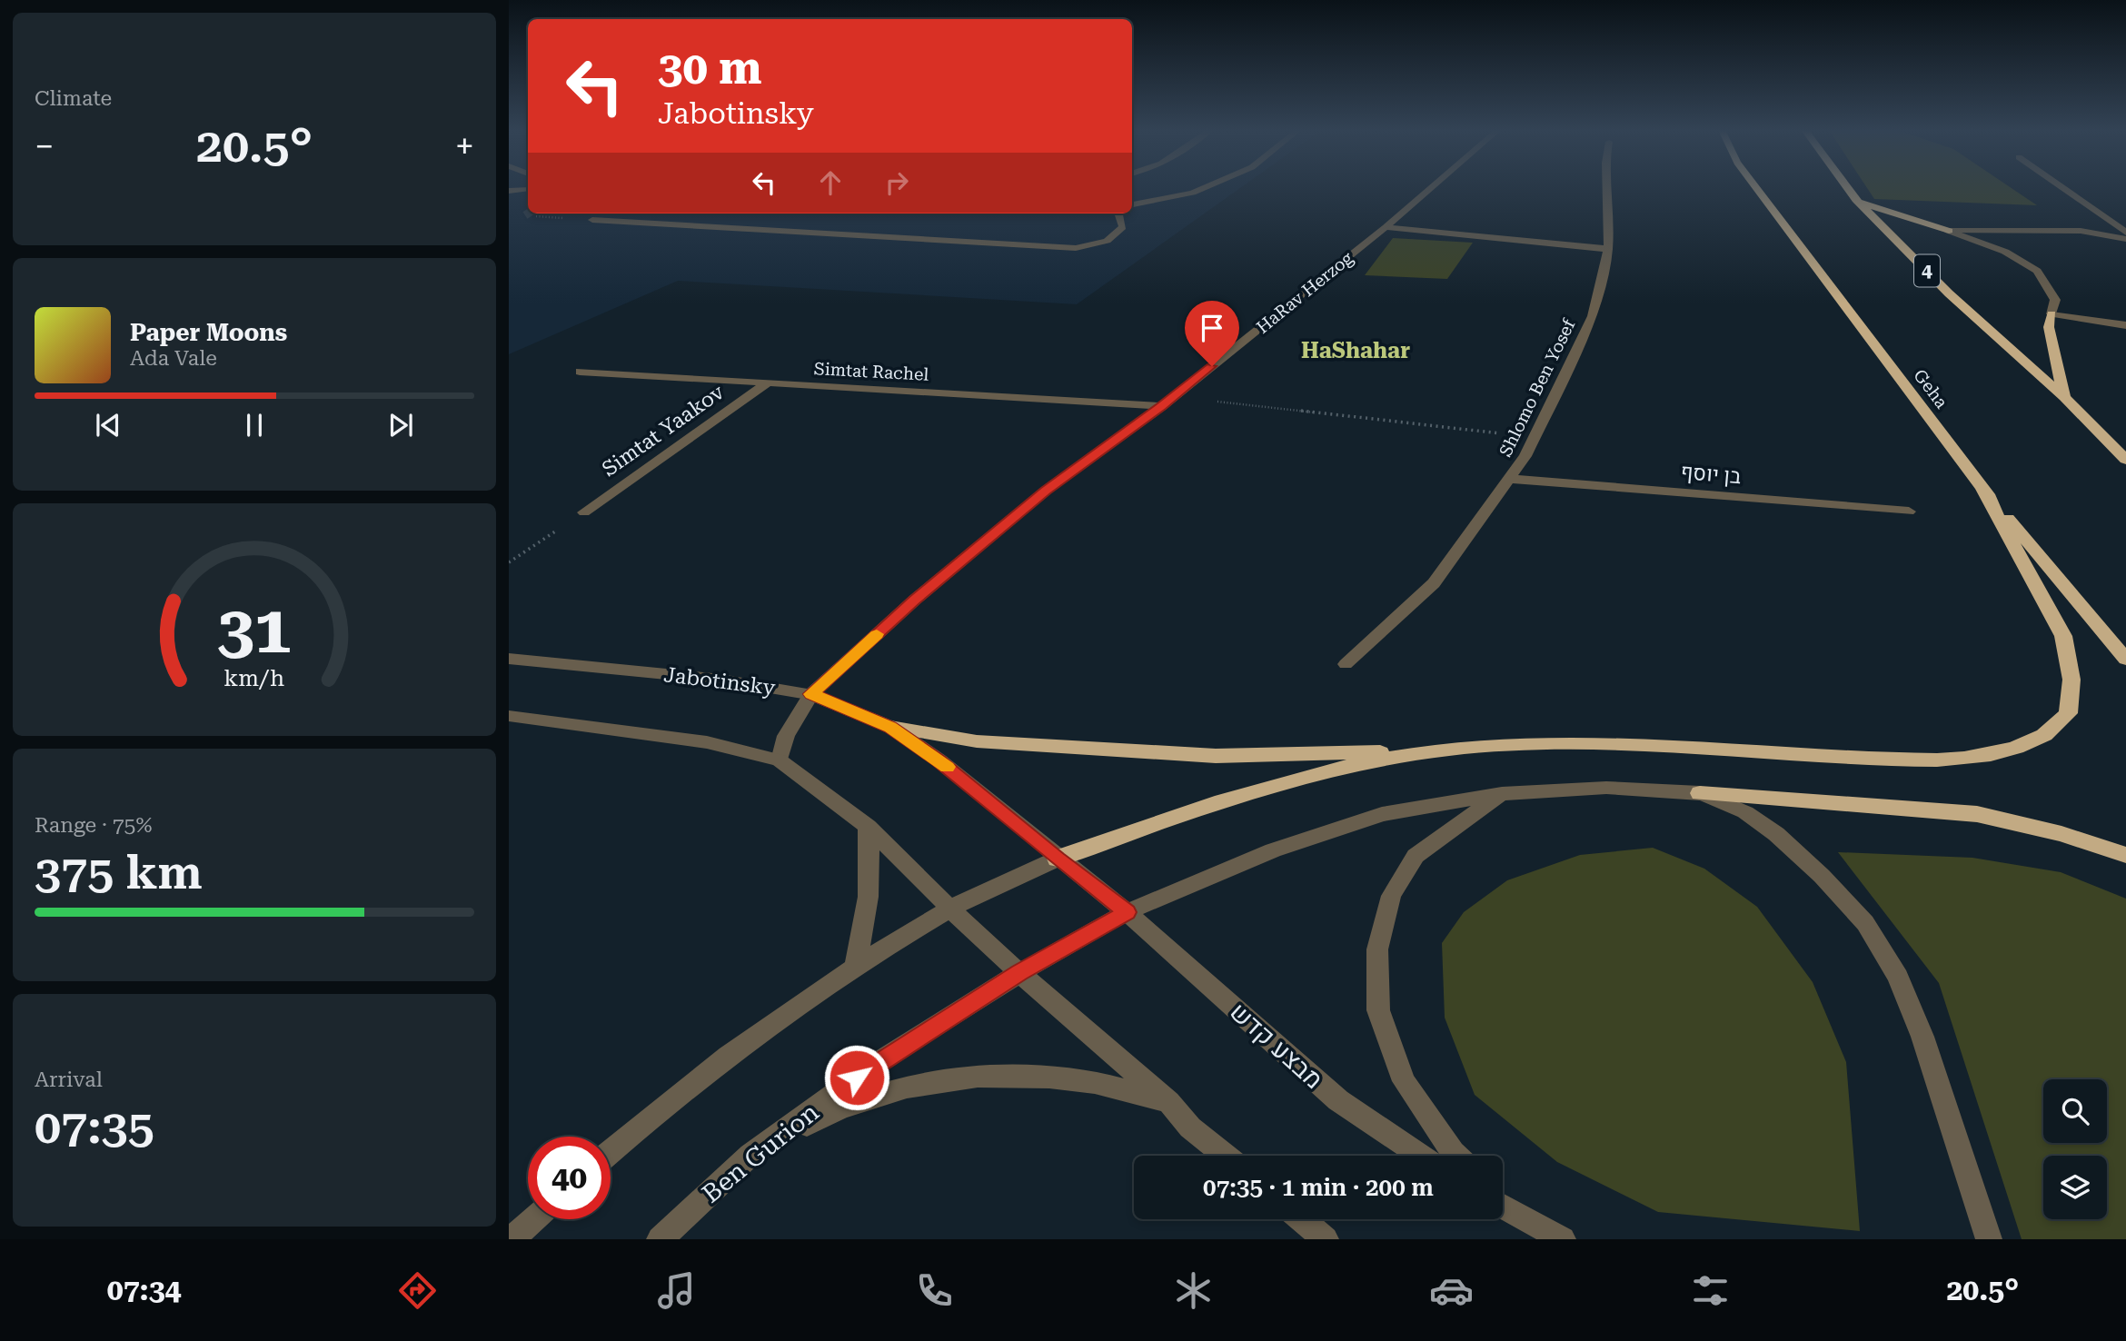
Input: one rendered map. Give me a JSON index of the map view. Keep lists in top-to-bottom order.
{
  "streets": {
    "highway": ["4", "Geha"],
    "street": [
      "HaRav Herzog",
      "Simtat Rachel",
      "Shlomo Ben Yosef",
      "Simtat Yaakov",
      "בן יוסף",
      "Jabotinsky",
      "מבצע קדש",
      "Ben Gurion"
    ]
  },
  "crossings": [
    ["HaRav Herzog", "Simtat Rachel"],
    ["HaRav Herzog", "Jabotinsky"],
    ["Simtat Rachel", "Simtat Yaakov"],
    ["Shlomo Ben Yosef", "בן יוסף"],
    ["Jabotinsky", "מבצע קדש"],
    ["Jabotinsky", "Ben Gurion"],
    ["מבצע קדש", "Ben Gurion"]
  ],
  "districts": ["HaShahar"],
  "page": {
    "tile": [
      "Climate",
      ["Range · 75%", "375 km"],
      ["Arrival", "07:35"]
    ],
    "turn": ["30 m", "Jabotinsky"],
    "heat": ["−", "20.5°", "+"],
    "song": ["Paper Moons", "Ada Vale"],
    "limit": "40",
    "trip": "07:35 · 1 min · 200 m",
    "tabs": ["07:34", "20.5°"],
    "gauge": ["31", "km/h"]
  }
}
